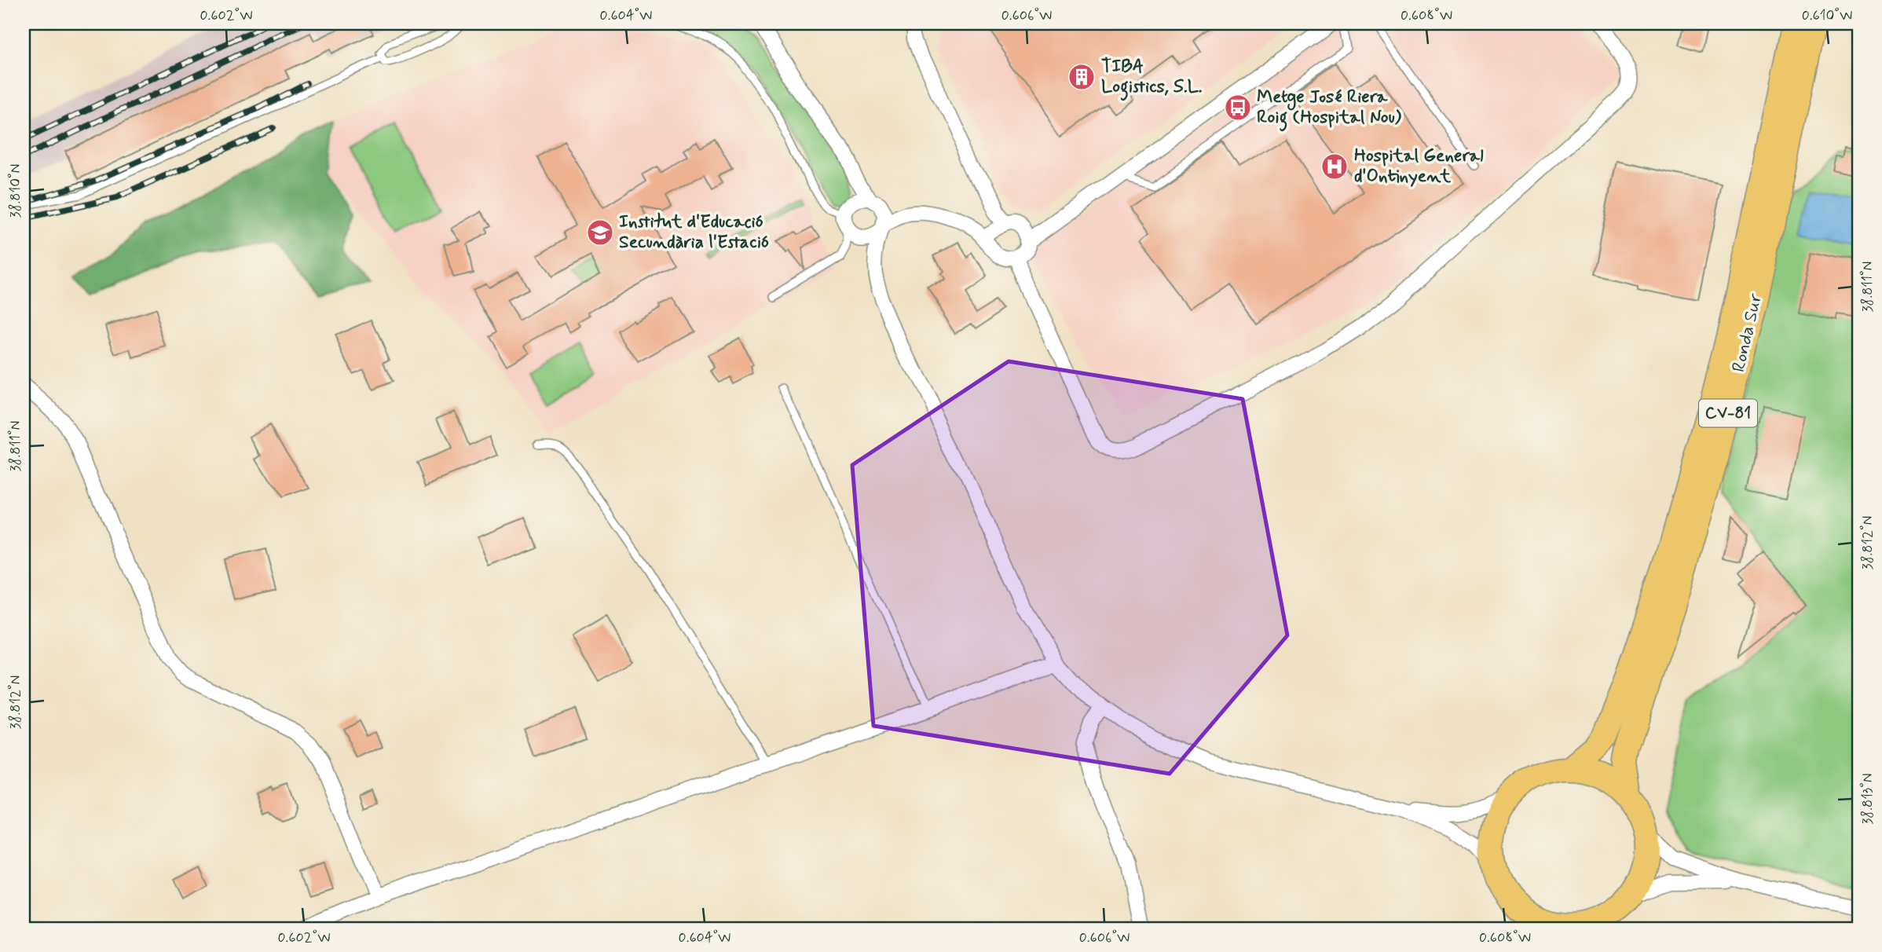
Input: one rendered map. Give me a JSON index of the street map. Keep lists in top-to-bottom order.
{
  "streets": {
    "main road": ["Ronda Sur", "CV-81"]
  },
  "crossings": [
    ["Ronda Sur", "CV-81"]
  ],
  "places": {
    "building": ["TIBA Logistics, S.L."],
    "bus stop": ["Metge José Riera Roig (Hospital Nou)"],
    "hospital": ["Hospital General d'Ontinyent"],
    "school or university": ["Institut d'Educació Secundària l'Estació"]
  },
  "coordinates": [
    "0.602°W",
    "0.604°W",
    "0.606°W",
    "0.608°W",
    "0.610°W",
    "38.810°N",
    "38.811°N",
    "38.812°N",
    "38.813°N"
  ]
}
